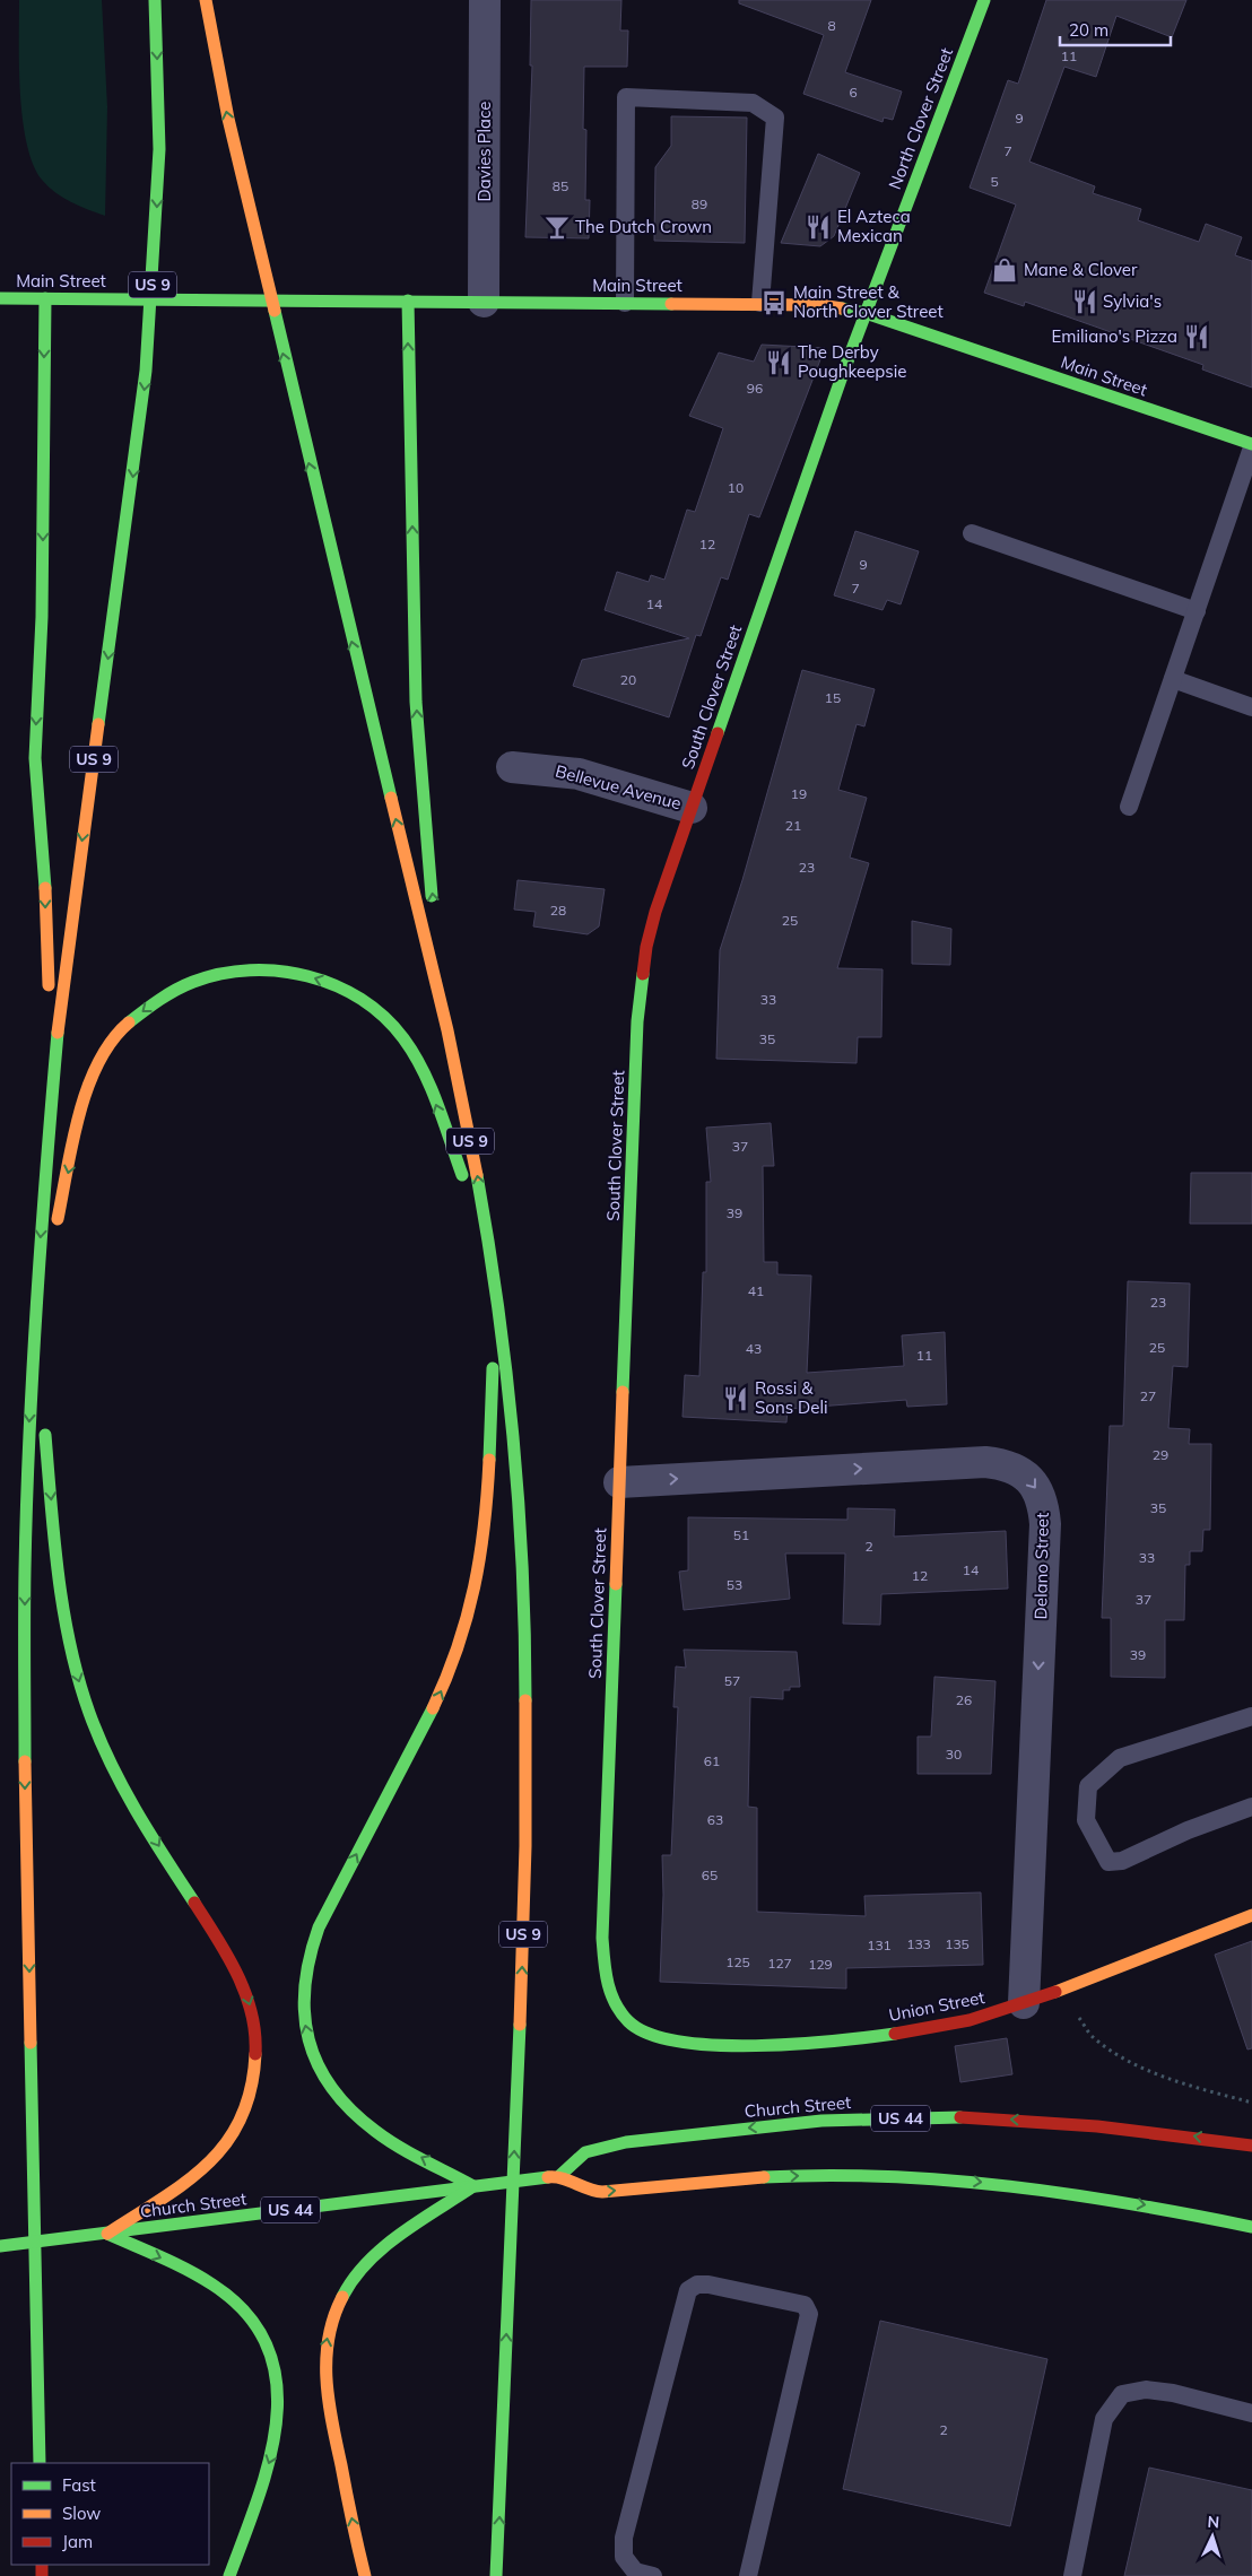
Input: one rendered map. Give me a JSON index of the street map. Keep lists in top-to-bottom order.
{
  "streets": {
    "main road": [
      "North Clover Street",
      "Main Street",
      "US 9",
      "South Clover Street",
      "Union Street",
      "Church Street",
      "US 44"
    ],
    "street": ["Davies Place", "Bellevue Avenue", "Delano Street"]
  },
  "crossings": [
    ["North Clover Street", "Main Street"],
    ["North Clover Street", "South Clover Street"],
    ["Davies Place", "Main Street"],
    ["Main Street", "South Clover Street"],
    ["South Clover Street", "Bellevue Avenue"],
    ["South Clover Street", "Delano Street"],
    ["South Clover Street", "Union Street"],
    ["Delano Street", "Union Street"]
  ],
  "places": {
    "bar": ["The Dutch Crown"],
    "restaurant": [
      "El Azteca Mexican",
      "Sylvia's",
      "Emiliano's Pizza",
      "The Derby Poughkeepsie",
      "Rossi & Sons Deli"
    ],
    "shop": ["Mane & Clover"],
    "bus stop": ["Main Street & North Clover Street"]
  },
  "house_numbers": [
    "8",
    "11",
    "6",
    "9",
    "7",
    "5",
    "85",
    "89",
    "96",
    "10",
    "12",
    "9",
    "7",
    "14",
    "20",
    "15",
    "19",
    "21",
    "23",
    "28",
    "25",
    "33",
    "35",
    "37",
    "39",
    "41",
    "23",
    "25",
    "43",
    "11",
    "27",
    "29",
    "35",
    "51",
    "2",
    "33",
    "14",
    "12",
    "53",
    "37",
    "39",
    "57",
    "26",
    "30",
    "61",
    "63",
    "65",
    "133",
    "135",
    "131",
    "125",
    "127",
    "129",
    "2"
  ],
  "legend": ["Fast", "Slow", "Jam"],
  "scale_bar": "20 m",
  "north": "top"
}
